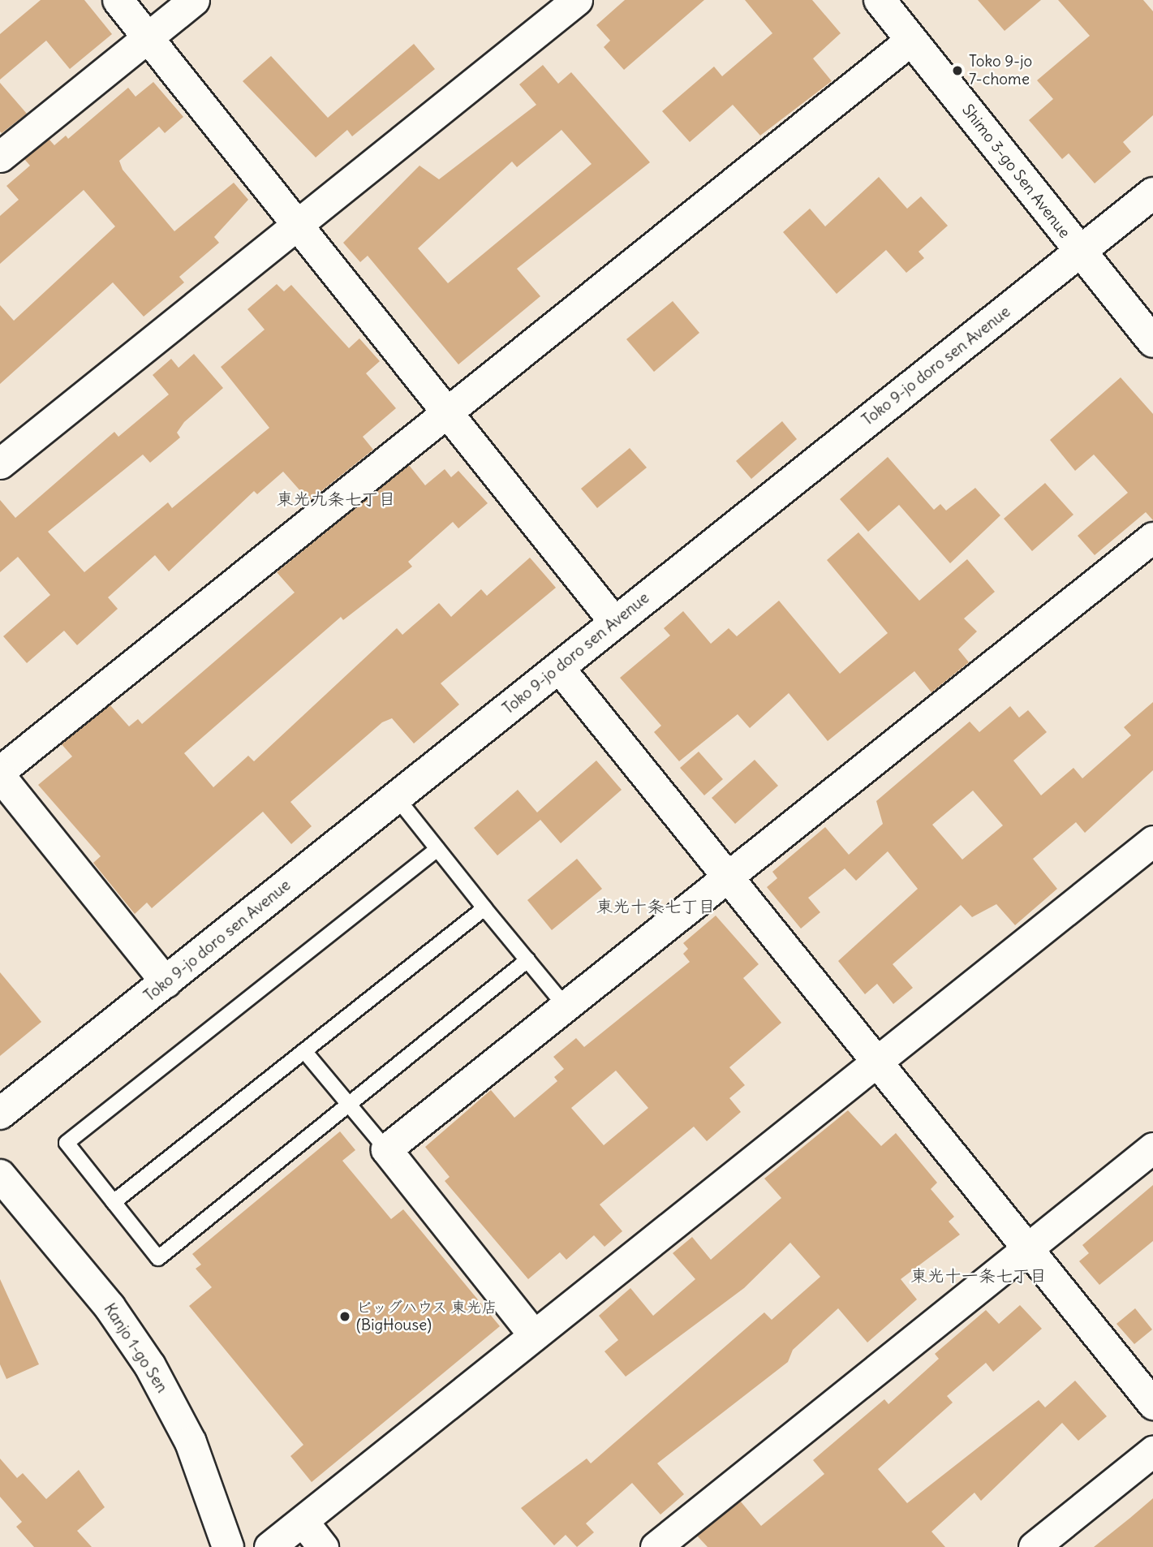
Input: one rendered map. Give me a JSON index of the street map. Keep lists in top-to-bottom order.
{
  "streets": {
    "street": ["Shimo 3-go Sen Avenue", "Toko 9-jo doro sen Avenue", "Kanjo 1-go Sen"]
  },
  "crossings": [
    ["Shimo 3-go Sen Avenue", "Toko 9-jo doro sen Avenue"]
  ],
  "districts": ["東光九条七丁目", "東光十条七丁目", "東光十一条七丁目"],
  "places": ["Toko 9-jo 7-chome", "ビッグハウス 東光店 (BigHouse)"]
}
